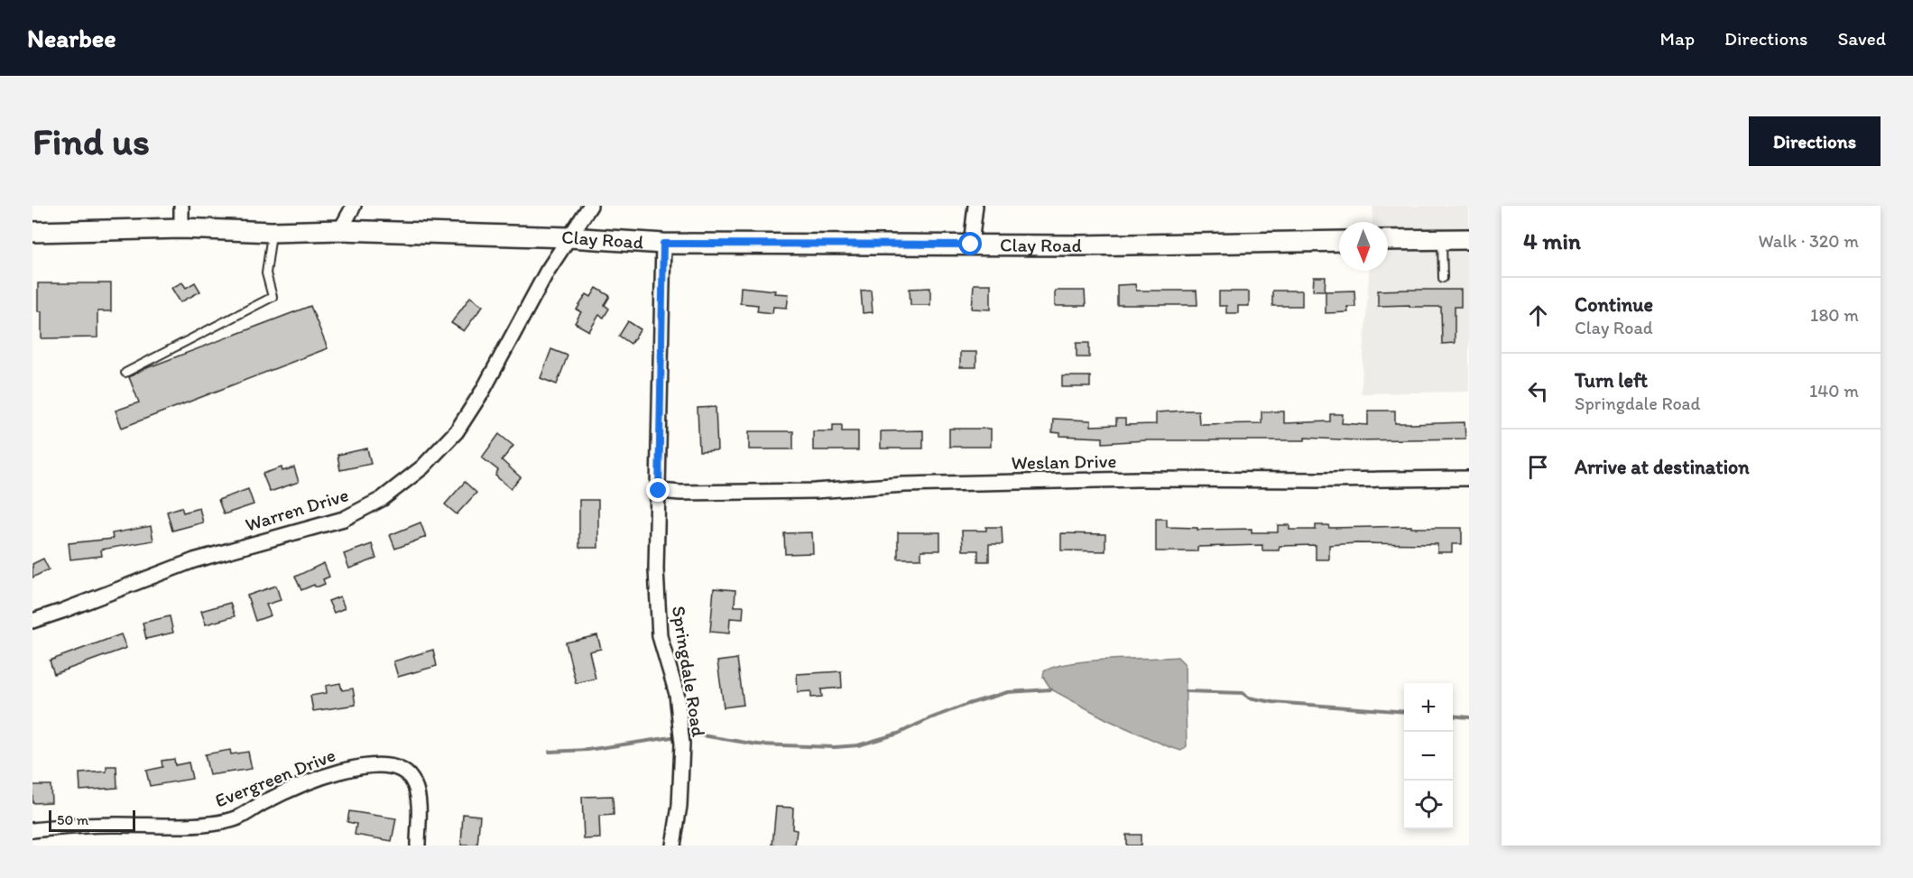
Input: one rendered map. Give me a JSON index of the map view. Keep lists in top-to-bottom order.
{
  "streets": {
    "street": [
      "Clay Road",
      "Weslan Drive",
      "Warren Drive",
      "Springdale Road",
      "Evergreen Drive"
    ]
  },
  "crossings": [
    ["Clay Road", "Warren Drive"],
    ["Clay Road", "Springdale Road"],
    ["Weslan Drive", "Springdale Road"]
  ],
  "scale_bar": "50 m",
  "north": "bottom",
  "page": {
    "header": "Nearbee",
    "nav": ["Map", "Directions", "Saved"],
    "buttons": "Directions",
    "title": "Find us",
    "heading": ["4 min", "Walk · 320 m"],
    "list": [
      ["Continue", "Clay Road", "180 m"],
      ["Turn left", "Springdale Road", "140 m"],
      "Arrive at destination"
    ],
    "map_buttons": ["+", "−"],
    "scale": "50 m"
  }
}
